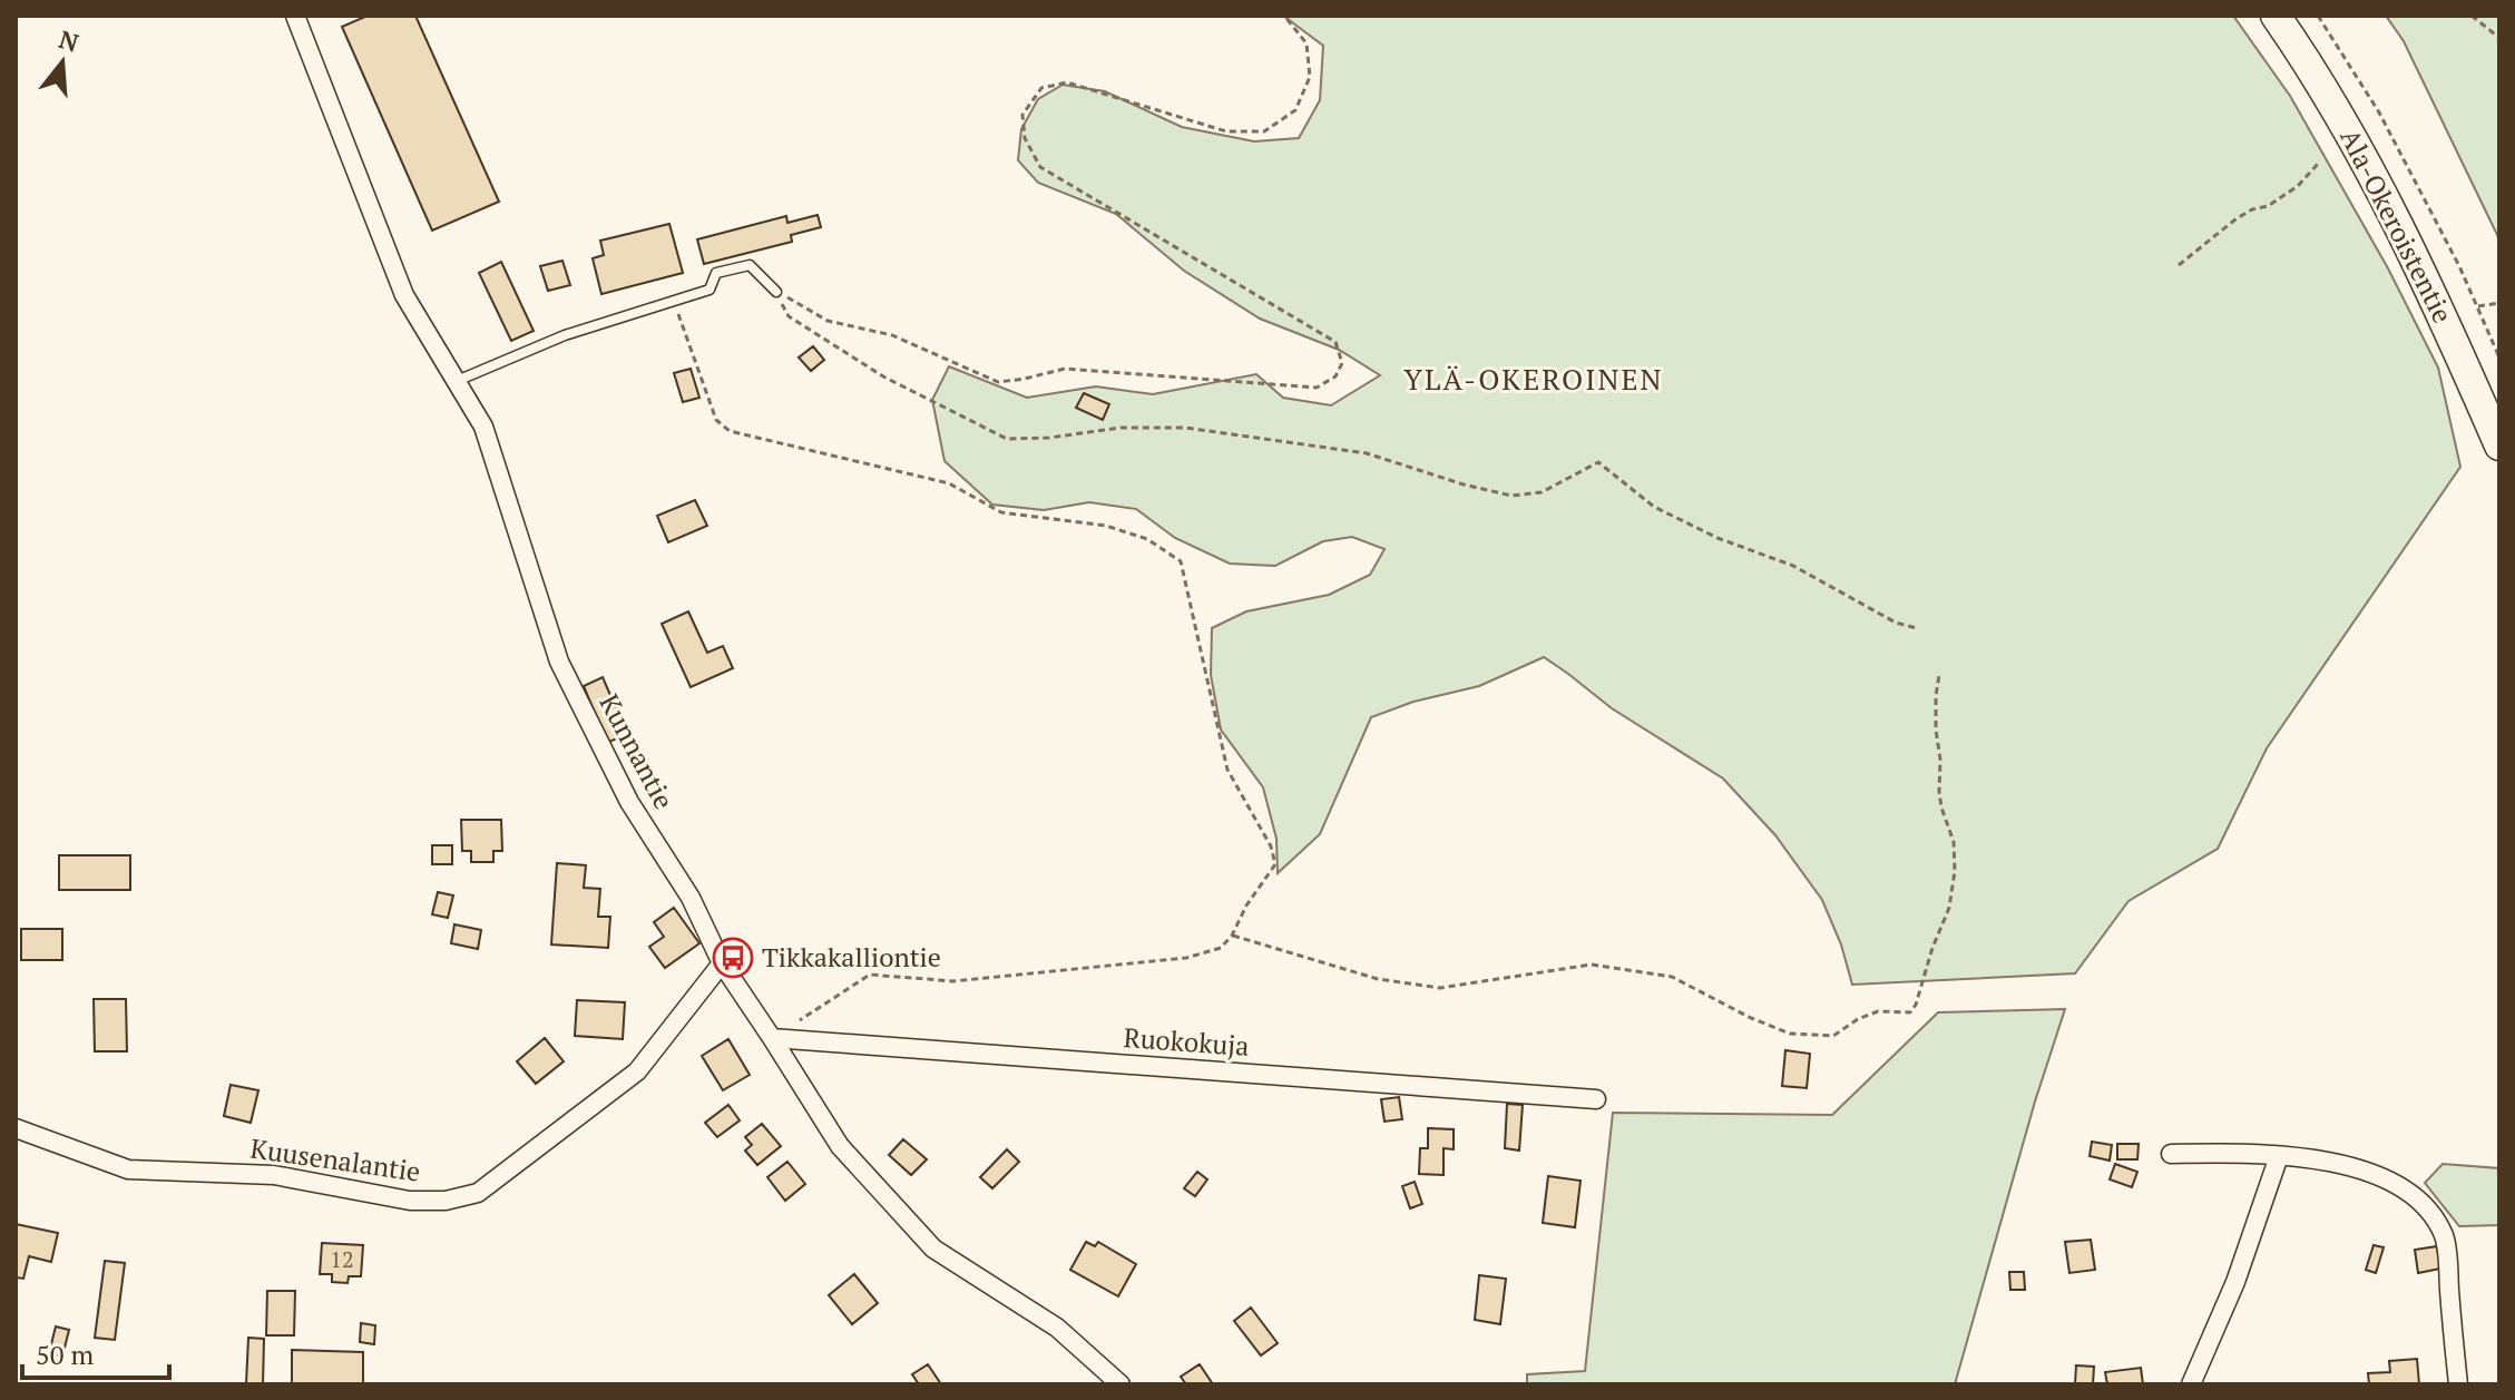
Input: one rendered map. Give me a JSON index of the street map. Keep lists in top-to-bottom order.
{
  "streets": {
    "main road": ["Ala-Okeroistentie"],
    "street": ["Kunnantie", "Ruokokuja", "Kuusenalantie"]
  },
  "crossings": [
    ["Kunnantie", "Ruokokuja"],
    ["Kunnantie", "Kuusenalantie"]
  ],
  "districts": ["YLÄ-OKEROINEN"],
  "places": {
    "bus stop": ["Tikkakalliontie"]
  },
  "house_numbers": ["12"],
  "scale_bar": "50 m",
  "north": "top"
}
